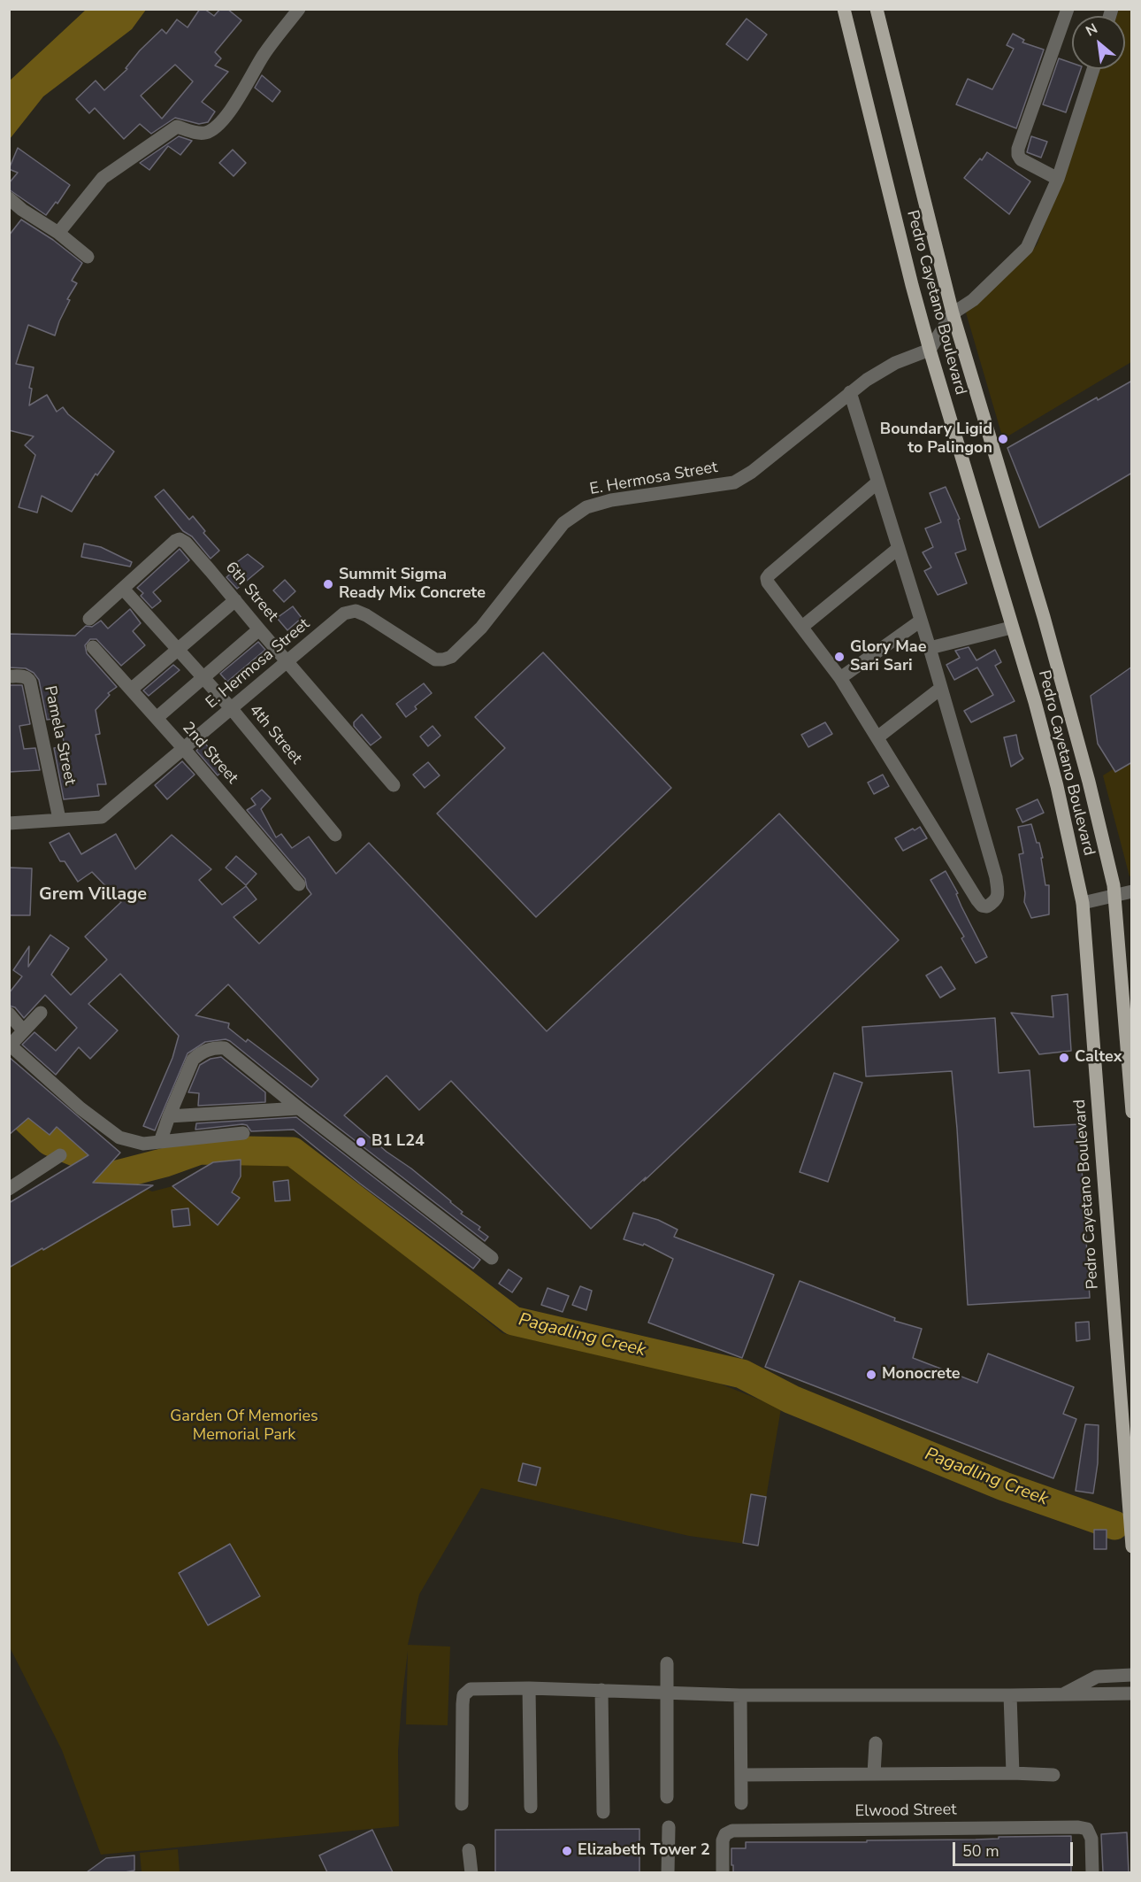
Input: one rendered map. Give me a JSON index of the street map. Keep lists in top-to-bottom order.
{
  "streets": {
    "main road": ["Pedro Cayetano Boulevard"],
    "street": [
      "E. Hermosa Street",
      "6th Street",
      "4th Street",
      "Pamela Street",
      "2nd Street",
      "Elwood Street"
    ]
  },
  "crossings": [
    ["Pedro Cayetano Boulevard", "E. Hermosa Street"],
    ["E. Hermosa Street", "6th Street"],
    ["E. Hermosa Street", "4th Street"],
    ["E. Hermosa Street", "Pamela Street"],
    ["E. Hermosa Street", "2nd Street"],
    ["6th Street", "4th Street"]
  ],
  "districts": ["Grem Village"],
  "water": ["Pagadling Creek"],
  "parks": ["Garden Of Memories Memorial Park"],
  "places": [
    "Boundary Ligid to Palingon",
    "Summit Sigma Ready Mix Concrete",
    "Glory Mae Sari Sari",
    "Caltex",
    "B1 L24",
    "Monocrete",
    "Elizabeth Tower 2"
  ],
  "scale_bar": "50 m",
  "north": "top left"
}
